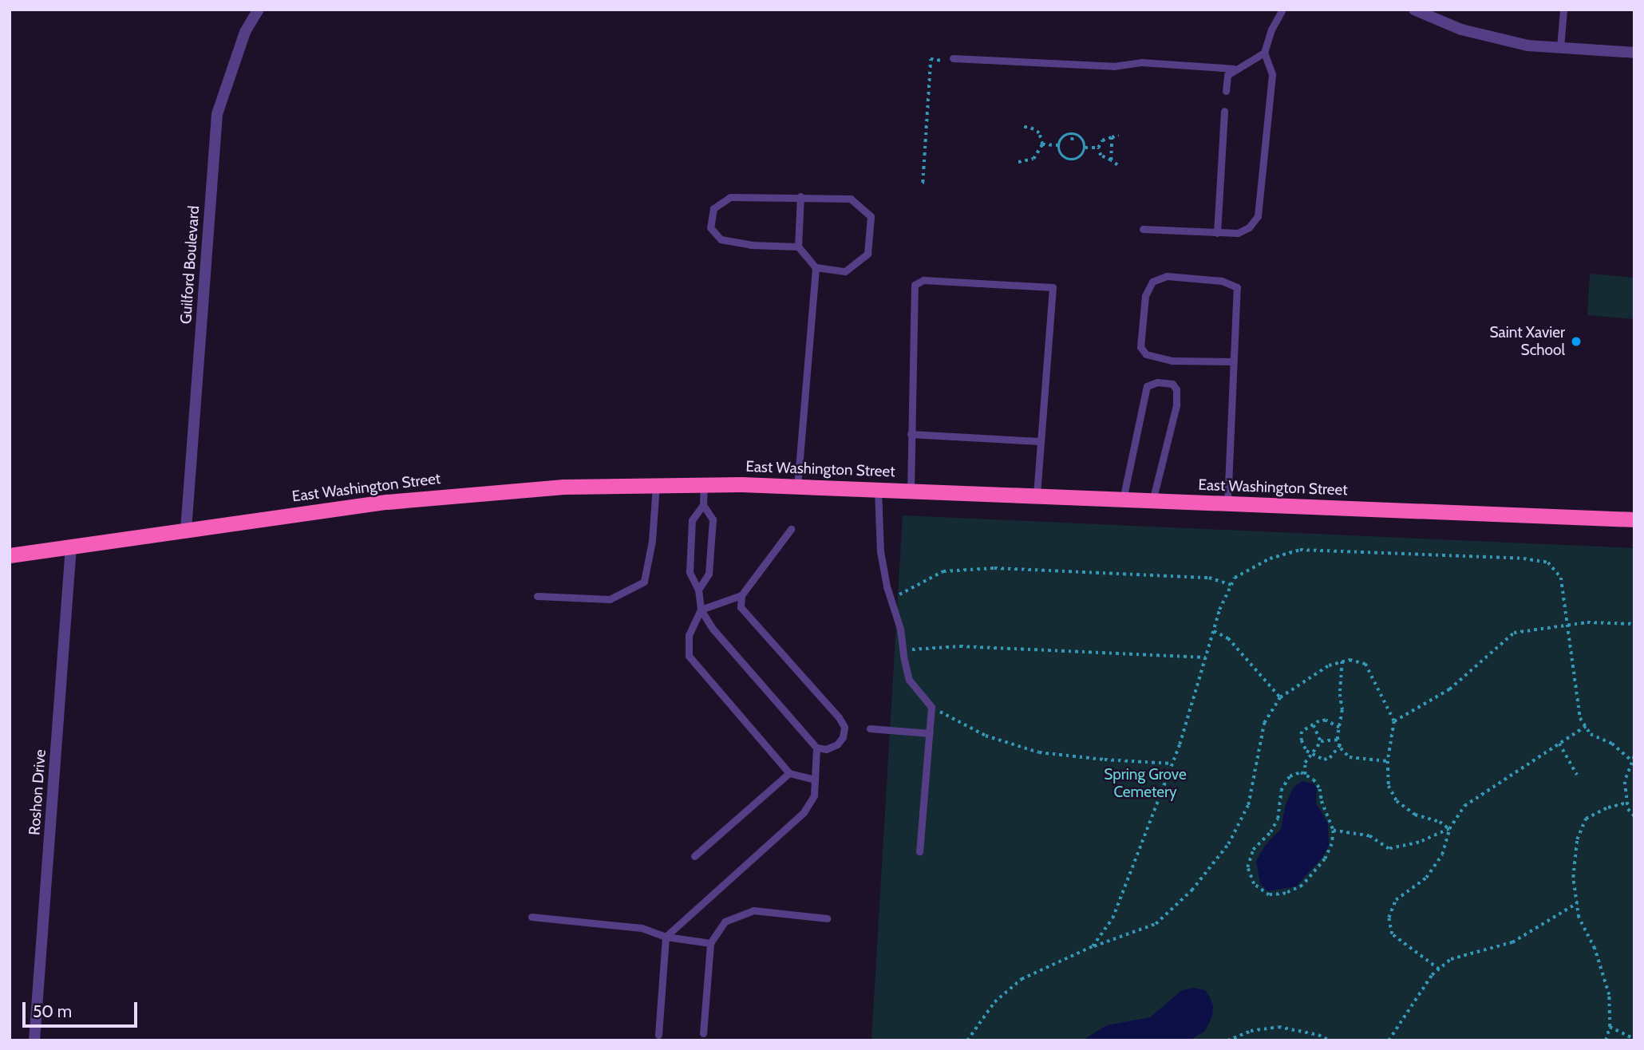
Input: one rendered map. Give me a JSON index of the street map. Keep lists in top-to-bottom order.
{
  "streets": {
    "highway": ["East Washington Street"],
    "street": ["Guilford Boulevard", "Roshon Drive"]
  },
  "crossings": [
    ["Guilford Boulevard", "East Washington Street"],
    ["East Washington Street", "Roshon Drive"]
  ],
  "parks": ["Spring Grove Cemetery"],
  "places": ["Saint Xavier School"],
  "scale_bar": "50 m"
}
